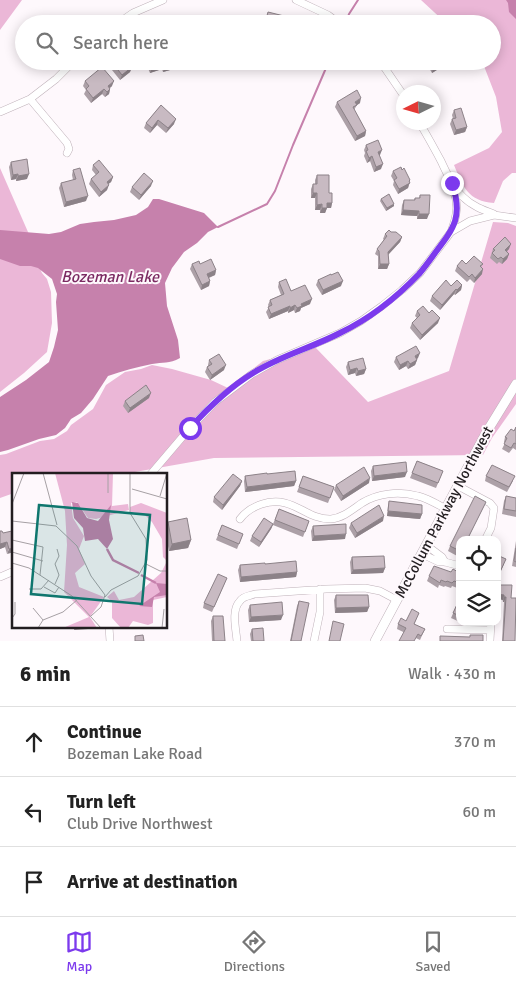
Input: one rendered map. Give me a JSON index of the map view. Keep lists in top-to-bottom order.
{
  "streets": {
    "street": ["McCollum Parkway Northwest"]
  },
  "water": ["Bozeman Lake"],
  "north": "left",
  "page": {
    "search": "Search here",
    "heading": ["6 min", "Walk · 430 m"],
    "list": [
      ["Continue", "Bozeman Lake Road", "370 m"],
      ["Turn left", "Club Drive Northwest", "60 m"],
      "Arrive at destination"
    ],
    "nav": ["Map", "Directions", "Saved"]
  }
}
